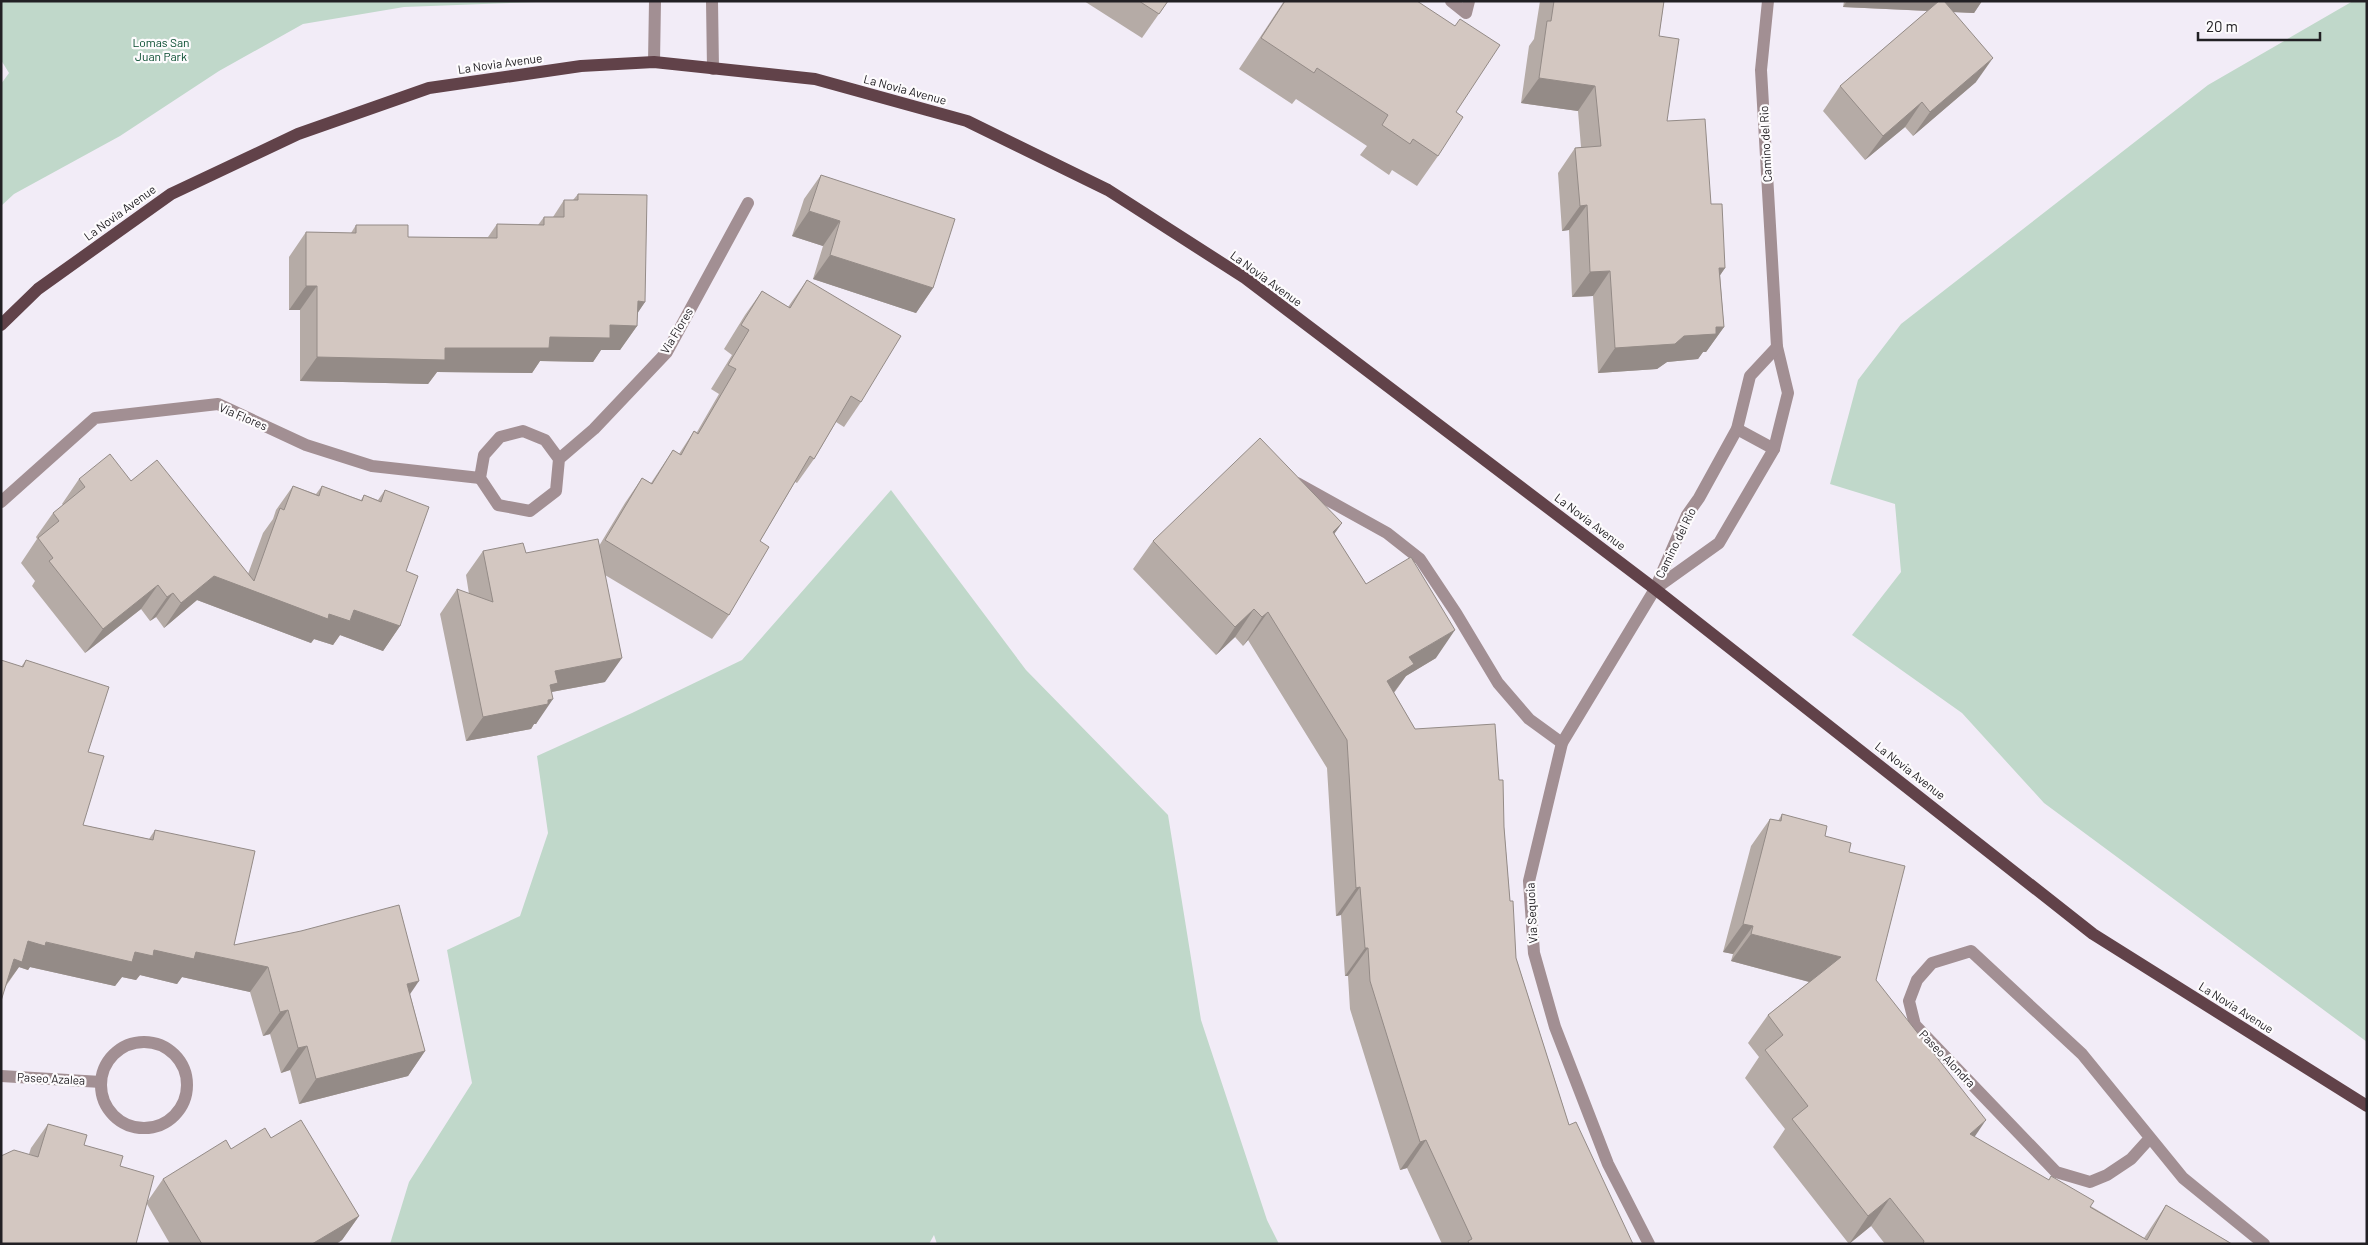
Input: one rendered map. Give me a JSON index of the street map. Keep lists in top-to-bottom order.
{
  "streets": {
    "main road": ["La Novia Avenue"],
    "street": [
      "Camino del Rio",
      "Via Flores",
      "Via Sequoia",
      "Paseo Alondra",
      "Paseo Azalea"
    ]
  },
  "crossings": [
    ["La Novia Avenue", "Camino del Rio"],
    ["La Novia Avenue", "Via Sequoia"],
    ["Camino del Rio", "Via Sequoia"]
  ],
  "parks": ["Lomas San Juan Park"],
  "scale_bar": "20 m"
}
